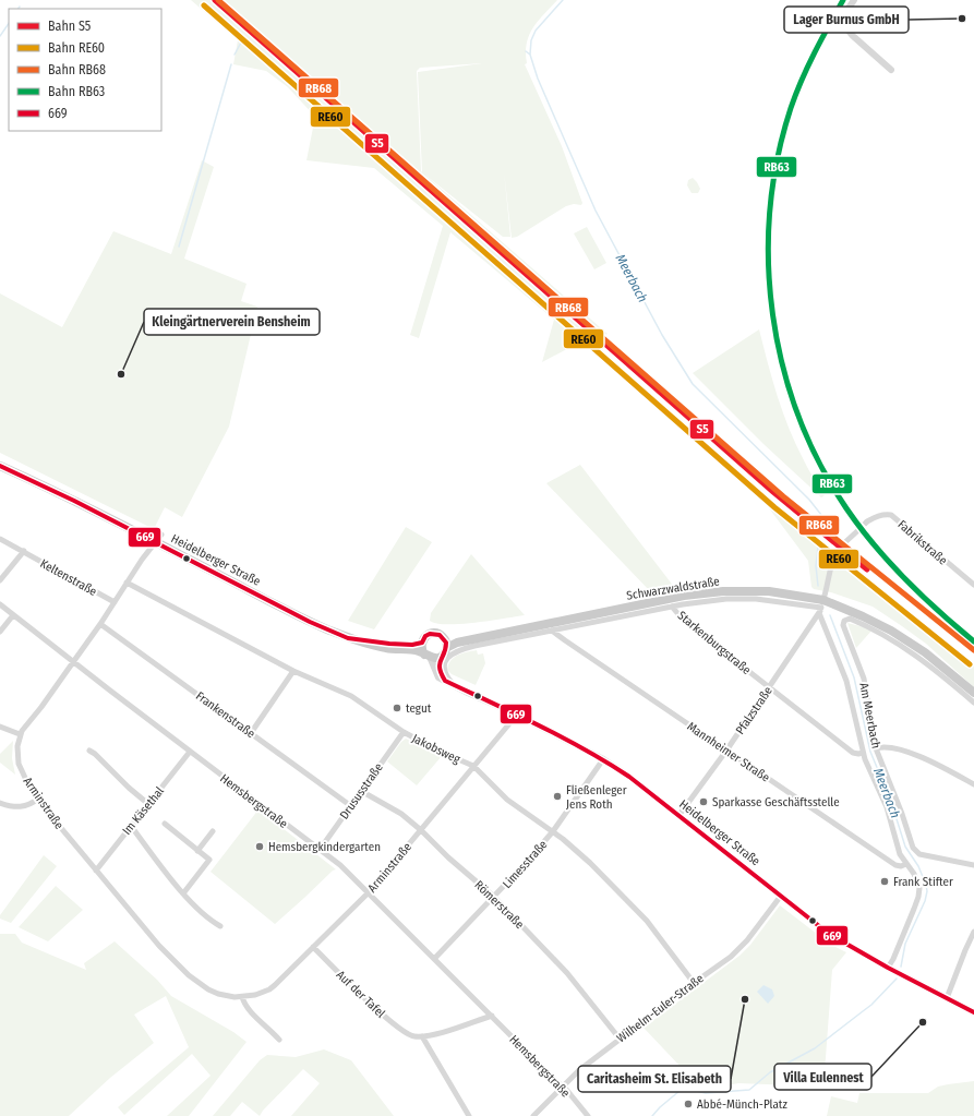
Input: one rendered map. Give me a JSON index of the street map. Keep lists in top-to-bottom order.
{
  "streets": {
    "main road": ["Heidelberger Straße", "Schwarzwaldstraße"],
    "street": [
      "Fabrikstraße",
      "Keltenstraße",
      "Starkenburgstraße",
      "Pfalzstraße",
      "Frankenstraße",
      "Am Meerbach",
      "Jakobsweg",
      "Mannheimer Straße",
      "Drususstraße",
      "Hemsbergstraße",
      "Arminstraße",
      "Im Käsethal",
      "Limesstraße",
      "Römerstraße",
      "Auf der Tafel",
      "Wilhelm-Euler-Straße"
    ]
  },
  "crossings": [
    ["Heidelberger Straße", "Schwarzwaldstraße"],
    ["Heidelberger Straße", "Pfalzstraße"],
    ["Heidelberger Straße", "Arminstraße"],
    ["Heidelberger Straße", "Limesstraße"],
    ["Heidelberger Straße", "Wilhelm-Euler-Straße"],
    ["Schwarzwaldstraße", "Starkenburgstraße"],
    ["Schwarzwaldstraße", "Pfalzstraße"],
    ["Schwarzwaldstraße", "Mannheimer Straße"],
    ["Starkenburgstraße", "Pfalzstraße"],
    ["Pfalzstraße", "Mannheimer Straße"],
    ["Frankenstraße", "Drususstraße"],
    ["Jakobsweg", "Drususstraße"],
    ["Jakobsweg", "Arminstraße"],
    ["Jakobsweg", "Limesstraße"],
    ["Jakobsweg", "Wilhelm-Euler-Straße"],
    ["Drususstraße", "Hemsbergstraße"],
    ["Drususstraße", "Römerstraße"],
    ["Hemsbergstraße", "Arminstraße"],
    ["Hemsbergstraße", "Im Käsethal"],
    ["Hemsbergstraße", "Limesstraße"],
    ["Hemsbergstraße", "Wilhelm-Euler-Straße"],
    ["Arminstraße", "Im Käsethal"],
    ["Arminstraße", "Römerstraße"],
    ["Arminstraße", "Auf der Tafel"],
    ["Limesstraße", "Römerstraße"],
    ["Römerstraße", "Wilhelm-Euler-Straße"]
  ],
  "water": ["Meerbach"],
  "places": [
    "Lager Burnus GmbH",
    "Kleingärtnerverein Bensheim",
    "tegut",
    "Fließenleger Jens Roth",
    "Sparkasse Geschäftsstelle",
    "Hemsbergkindergarten",
    "Frank Stifter",
    "Caritasheim St. Elisabeth",
    "Villa Eulennest",
    "Abbé-Münch-Platz"
  ],
  "lines": [
    "rail line S5",
    "rail line RB68",
    "rail line RB63",
    "rail line RE60",
    "transit line 669"
  ],
  "legend": [
    "Bahn S5",
    "Bahn RE60",
    "Bahn RB68",
    "Bahn RB63",
    "669"
  ]
}
